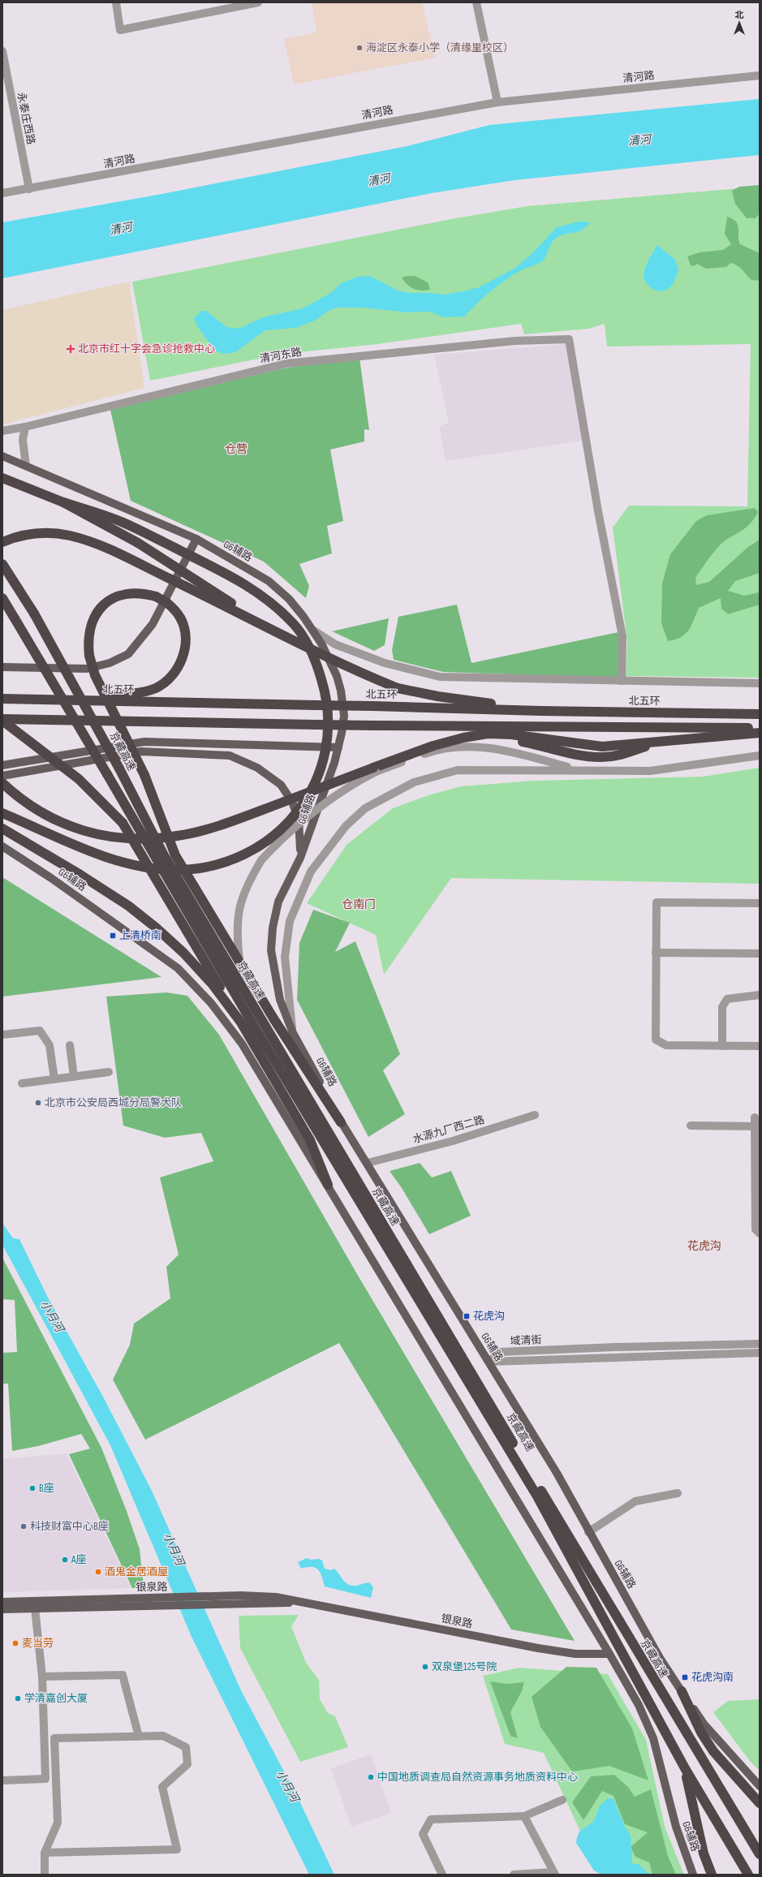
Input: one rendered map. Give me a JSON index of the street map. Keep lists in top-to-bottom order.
{
  "streets": {
    "highway": ["北五环", "京藏高速"],
    "main road": ["G6辅路", "银泉路"],
    "street": [
      "清河路",
      "永泰庄西路",
      "清河东路",
      "水源九厂西二路",
      "域清街"
    ]
  },
  "crossings": [
    ["清河路", "永泰庄西路"],
    ["G6辅路", "水源九厂西二路"],
    ["G6辅路", "域清街"],
    ["G6辅路", "银泉路"]
  ],
  "districts": ["仓营", "仓南门", "花虎沟"],
  "water": ["清河", "小月河"],
  "places": {
    "other": [
      "海淀区永泰小学（清缘里校区）",
      "北京市公安局西城分局警犬队",
      "B座",
      "科技财富中心B座",
      "A座",
      "酒鬼金居酒屋",
      "麦当劳",
      "双泉堡125号院",
      "学清嘉创大厦",
      "中国地质调查局自然资源事务地质资料中心"
    ],
    "health": ["北京市红十字会急诊抢救中心"],
    "transit": ["上清桥南", "花虎沟", "花虎沟南"]
  },
  "north": "top"
}
